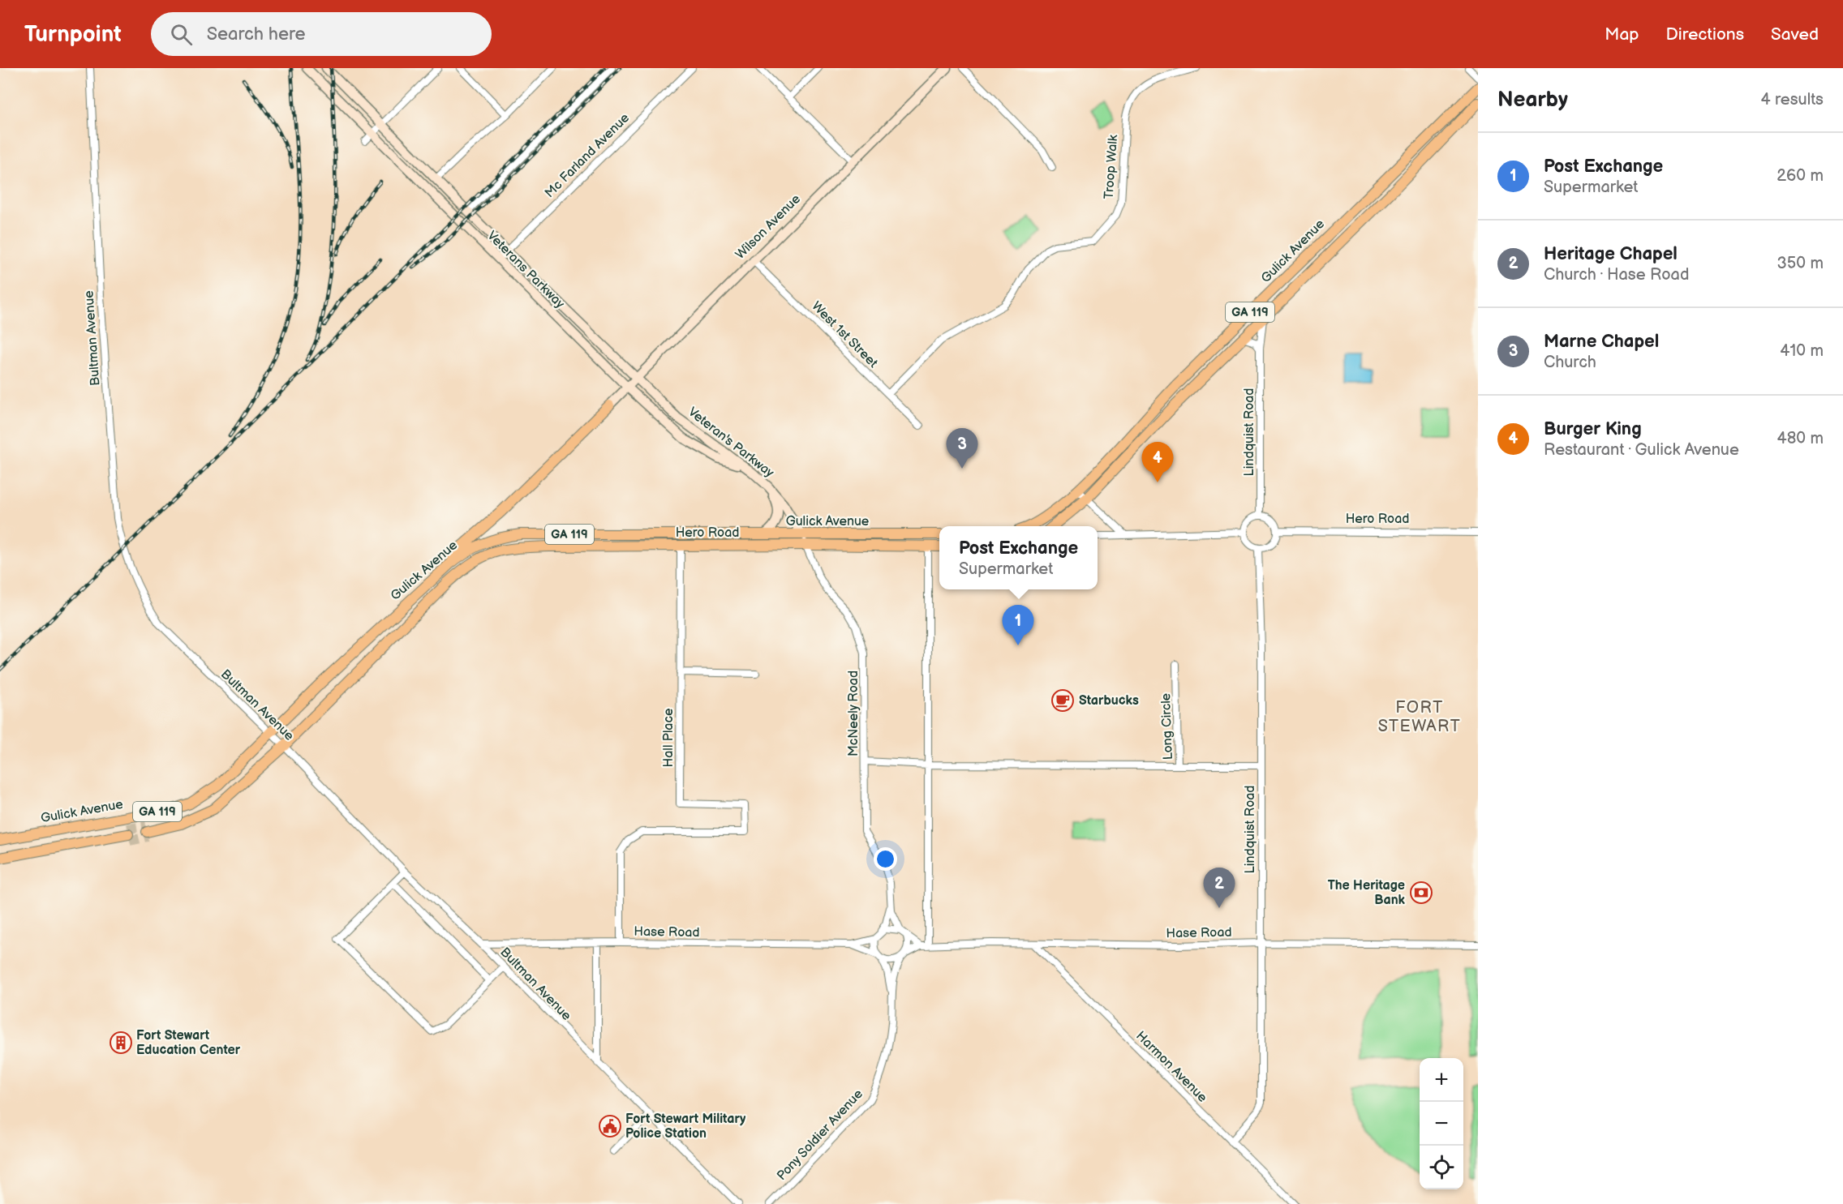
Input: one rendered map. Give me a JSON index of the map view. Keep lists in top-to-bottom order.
{
  "streets": {
    "main road": [
      "Wilson Avenue",
      "Gulick Avenue",
      "Veterans Parkway",
      "GA 119",
      "Veteran's Parkway",
      "Hero Road"
    ],
    "street": [
      "Mc Farland Avenue",
      "Troop Walk",
      "West 1st Street",
      "Bultman Avenue",
      "Lindquist Road",
      "McNeely Road",
      "Long Circle",
      "Hall Place",
      "Hase Road",
      "Harmon Avenue",
      "Pony Soldier Avenue"
    ]
  },
  "crossings": [
    ["Mc Farland Avenue", "Veterans Parkway"],
    ["Troop Walk", "West 1st Street"],
    ["Wilson Avenue", "Veterans Parkway"],
    ["Wilson Avenue", "West 1st Street"],
    ["Wilson Avenue", "Veteran's Parkway"],
    ["Gulick Avenue", "Bultman Avenue"],
    ["Gulick Avenue", "Lindquist Road"],
    ["Gulick Avenue", "Veteran's Parkway"],
    ["Gulick Avenue", "McNeely Road"],
    ["Veterans Parkway", "Veteran's Parkway"],
    ["GA 119", "Bultman Avenue"],
    ["GA 119", "Hero Road"],
    ["Bultman Avenue", "Hero Road"],
    ["Bultman Avenue", "Hase Road"],
    ["Lindquist Road", "Hero Road"],
    ["Lindquist Road", "Long Circle"],
    ["Lindquist Road", "Hase Road"],
    ["Lindquist Road", "Harmon Avenue"],
    ["Veteran's Parkway", "McNeely Road"],
    ["Hero Road", "McNeely Road"],
    ["Hero Road", "Hall Place"],
    ["Hall Place", "Hase Road"],
    ["Hase Road", "Harmon Avenue"]
  ],
  "districts": ["FORT STEWART"],
  "places": {
    "cafe": ["Starbucks"],
    "bank": ["The Heritage Bank"],
    "building": ["Fort Stewart Education Center"],
    "public building": ["Fort Stewart Military Police Station"]
  },
  "page": {
    "header": "Turnpoint",
    "search": "Search here",
    "nav": ["Map", "Directions", "Saved"],
    "heading": ["Nearby", "4 results"],
    "list": [
      {
        "mark": "1",
        "name": "Post Exchange",
        "note": "Supermarket",
        "value": "260 m"
      },
      {
        "mark": "2",
        "name": "Heritage Chapel",
        "note": "Church · Hase Road",
        "value": "350 m"
      },
      {
        "mark": "3",
        "name": "Marne Chapel",
        "note": "Church",
        "value": "410 m"
      },
      {
        "mark": "4",
        "name": "Burger King",
        "note": "Restaurant · Gulick Avenue",
        "value": "480 m"
      }
    ],
    "pins": [
      "3",
      "4",
      "1",
      "2"
    ],
    "popup": ["Post Exchange", "Supermarket"],
    "map_buttons": ["+", "−"]
  }
}
